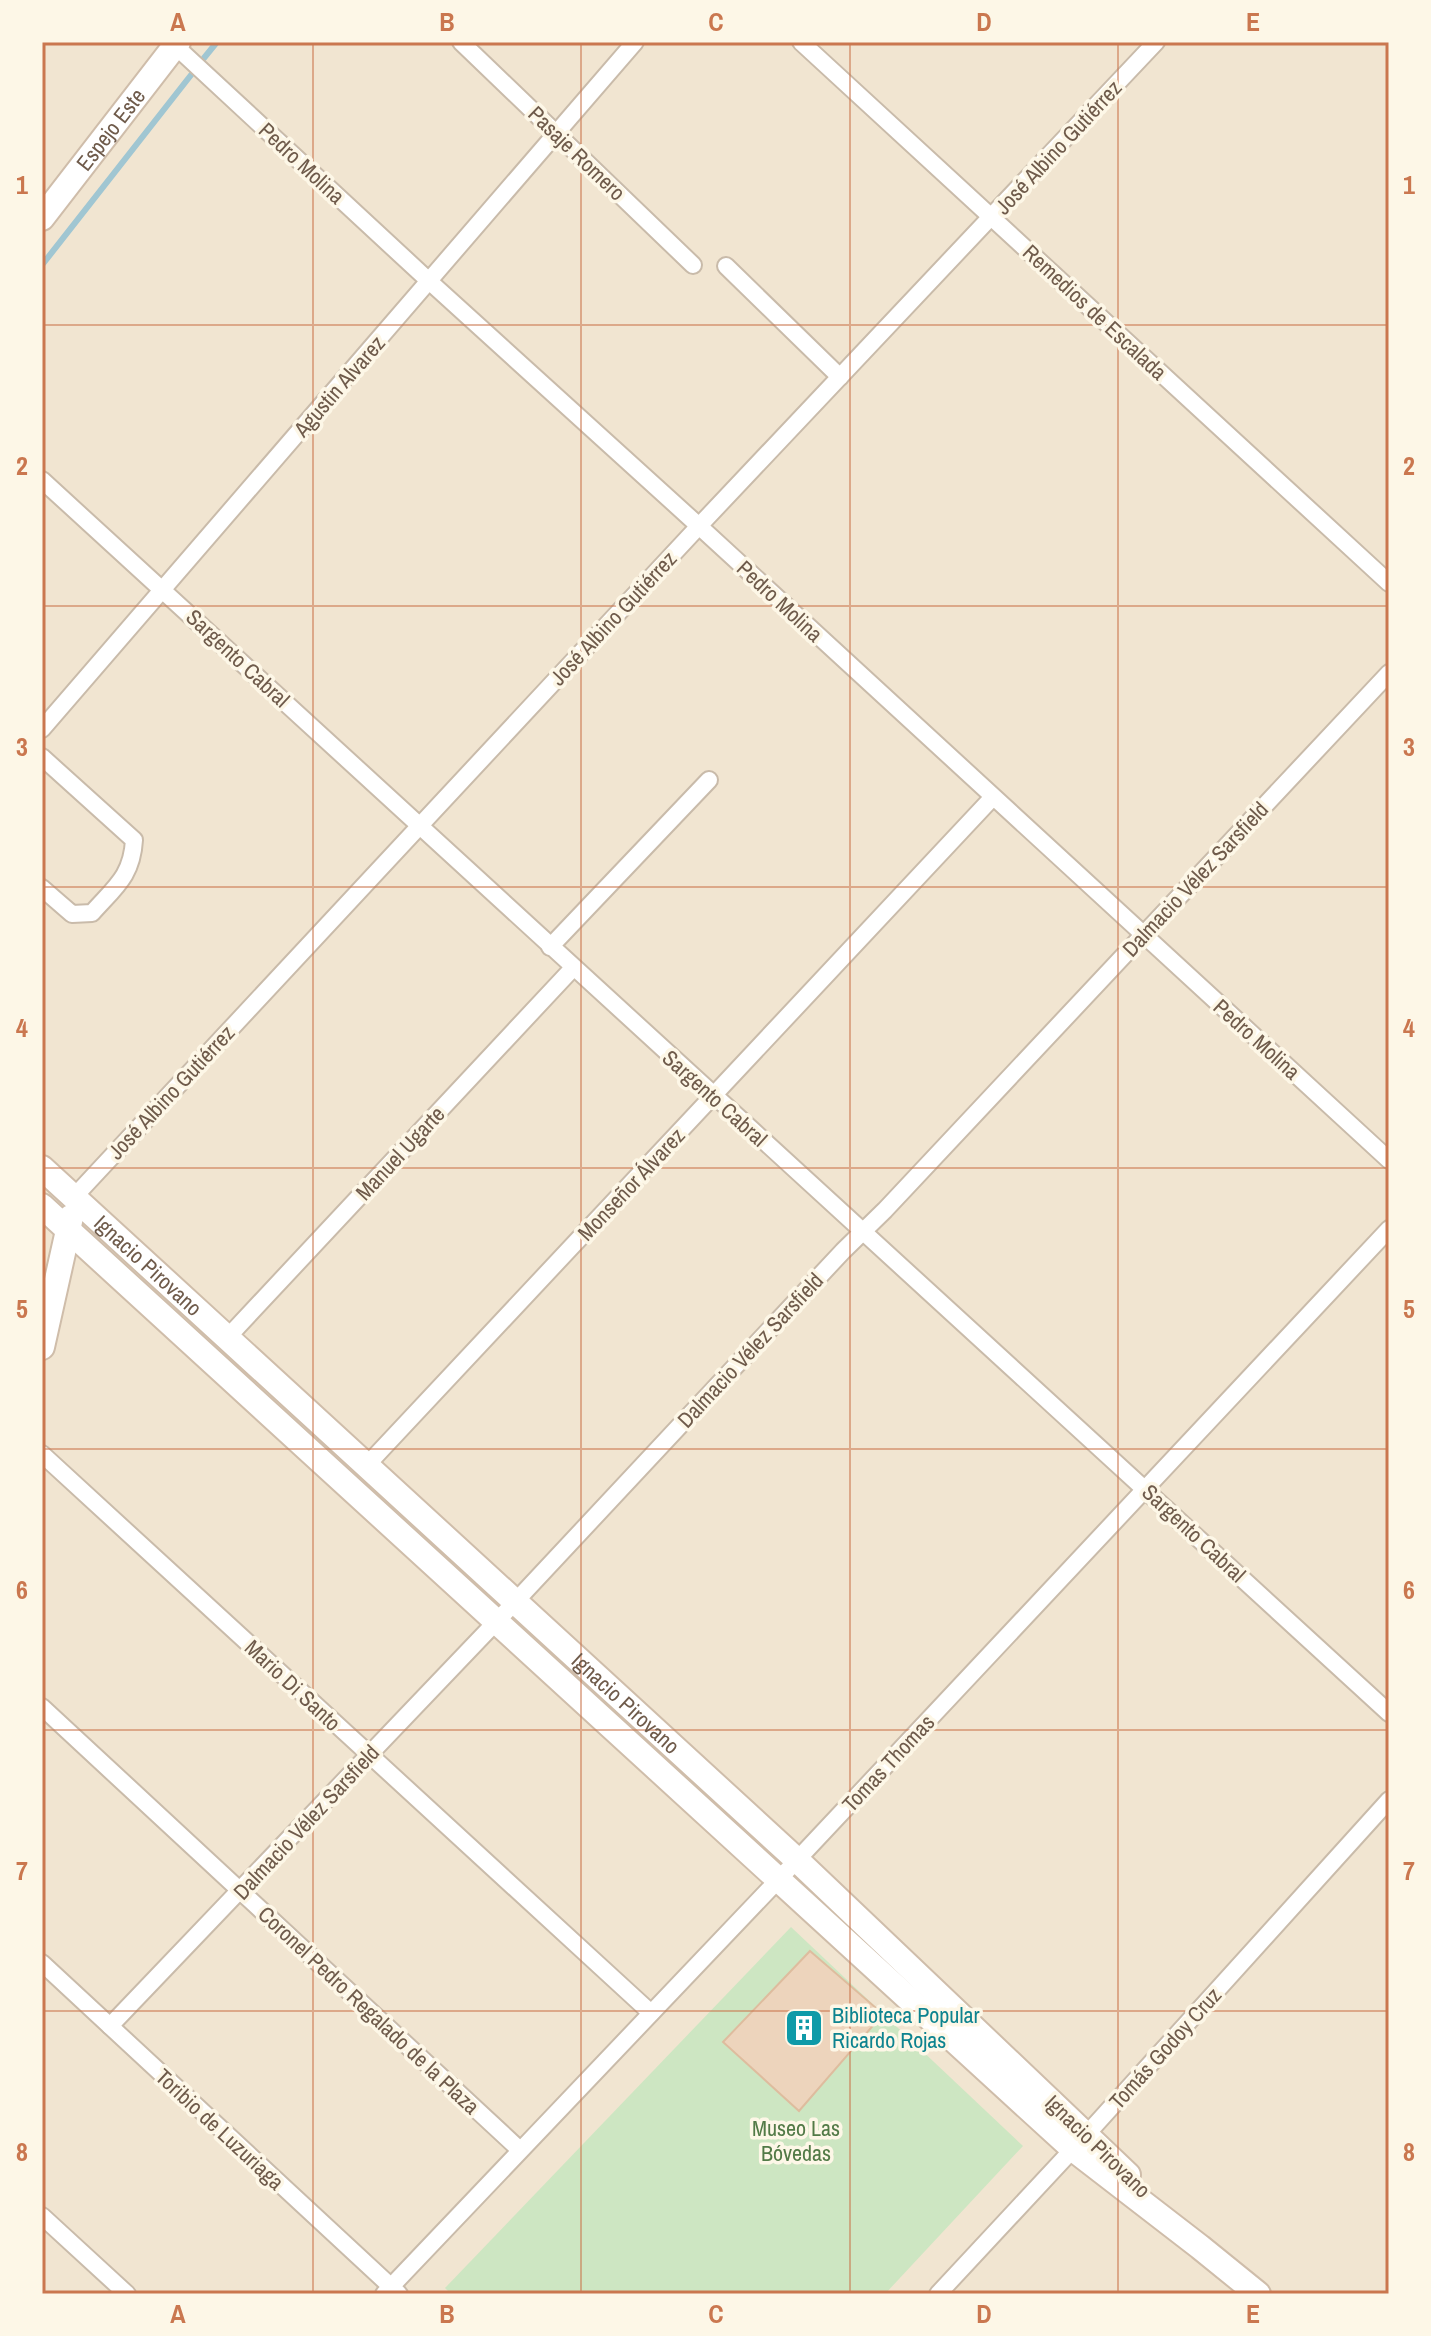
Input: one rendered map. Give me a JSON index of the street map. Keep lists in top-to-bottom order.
{
  "streets": {
    "street": [
      "Espejo Este",
      "José Albino Gutiérrez",
      "Pasaje Romero",
      "Pedro Molina",
      "Remedios de Escalada",
      "Agustin Alvarez",
      "Sargento Cabral",
      "Dalmacio Vélez Sarsfield",
      "Manuel Ugarte",
      "Monseñor Álvarez",
      "Ignacio Pirovano",
      "Mario Di Santo",
      "Tomas Thomas",
      "Coronel Pedro Regalado de la Plaza",
      "Tomás Godoy Cruz",
      "Toribio de Luzuriaga"
    ]
  },
  "crossings": [
    ["Espejo Este", "Pedro Molina"],
    ["José Albino Gutiérrez", "Pedro Molina"],
    ["José Albino Gutiérrez", "Remedios de Escalada"],
    ["José Albino Gutiérrez", "Sargento Cabral"],
    ["José Albino Gutiérrez", "Ignacio Pirovano"],
    ["Pasaje Romero", "Agustin Alvarez"],
    ["Pedro Molina", "Agustin Alvarez"],
    ["Pedro Molina", "Dalmacio Vélez Sarsfield"],
    ["Pedro Molina", "Monseñor Álvarez"],
    ["Agustin Alvarez", "Sargento Cabral"],
    ["Sargento Cabral", "Dalmacio Vélez Sarsfield"],
    ["Sargento Cabral", "Manuel Ugarte"],
    ["Sargento Cabral", "Monseñor Álvarez"],
    ["Sargento Cabral", "Tomas Thomas"],
    ["Dalmacio Vélez Sarsfield", "Ignacio Pirovano"],
    ["Dalmacio Vélez Sarsfield", "Mario Di Santo"],
    ["Dalmacio Vélez Sarsfield", "Coronel Pedro Regalado de la Plaza"],
    ["Dalmacio Vélez Sarsfield", "Toribio de Luzuriaga"],
    ["Manuel Ugarte", "Ignacio Pirovano"],
    ["Monseñor Álvarez", "Ignacio Pirovano"],
    ["Ignacio Pirovano", "Tomas Thomas"],
    ["Ignacio Pirovano", "Tomás Godoy Cruz"],
    ["Mario Di Santo", "Tomas Thomas"],
    ["Tomas Thomas", "Coronel Pedro Regalado de la Plaza"],
    ["Tomas Thomas", "Toribio de Luzuriaga"]
  ],
  "parks": ["Museo Las Bóvedas"],
  "places": {
    "building": ["Biblioteca Popular Ricardo Rojas"]
  },
  "grid": {
    "columns": [
      "A",
      "B",
      "C",
      "D",
      "E"
    ],
    "rows": [
      "1",
      "2",
      "3",
      "4",
      "5",
      "6",
      "7",
      "8"
    ]
  }
}
